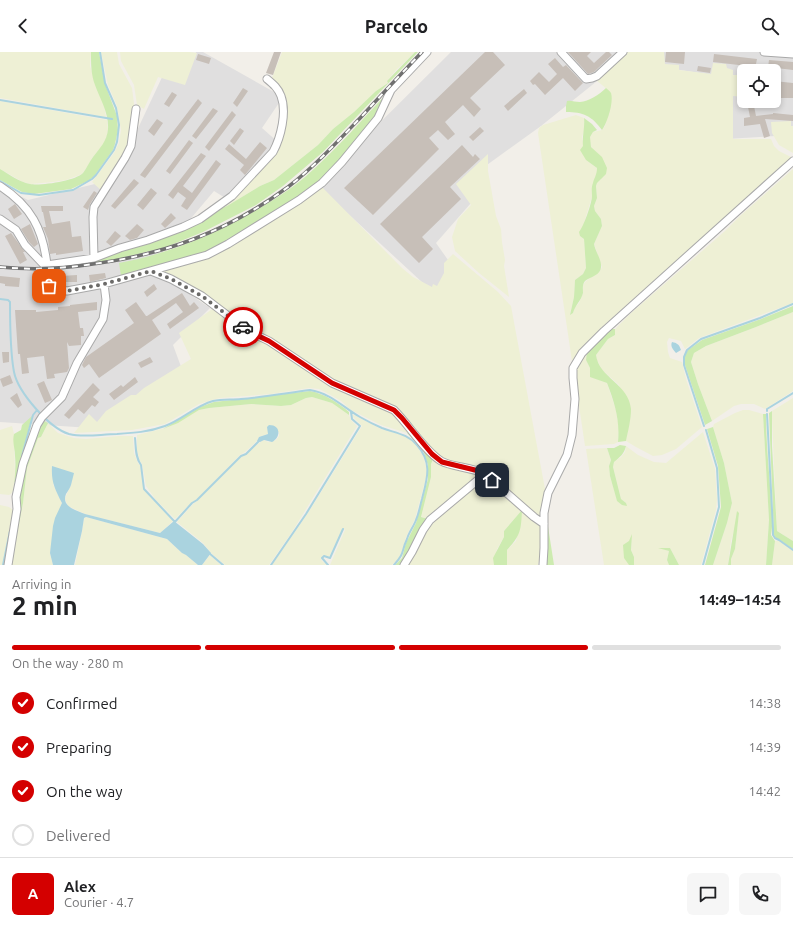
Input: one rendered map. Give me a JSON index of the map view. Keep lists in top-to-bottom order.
{
  "page": {
    "header": "Parcelo",
    "heading": ["2 min", "Arriving in", "14:49–14:54"],
    "panel": ["Alex", "Courier · 4.7"],
    "bar": "On the way · 280 m",
    "list": [
      ["Confirmed", "14:38"],
      ["Preparing", "14:39"],
      ["On the way", "14:42"],
      "Delivered"
    ],
    "round": "A"
  }
}
